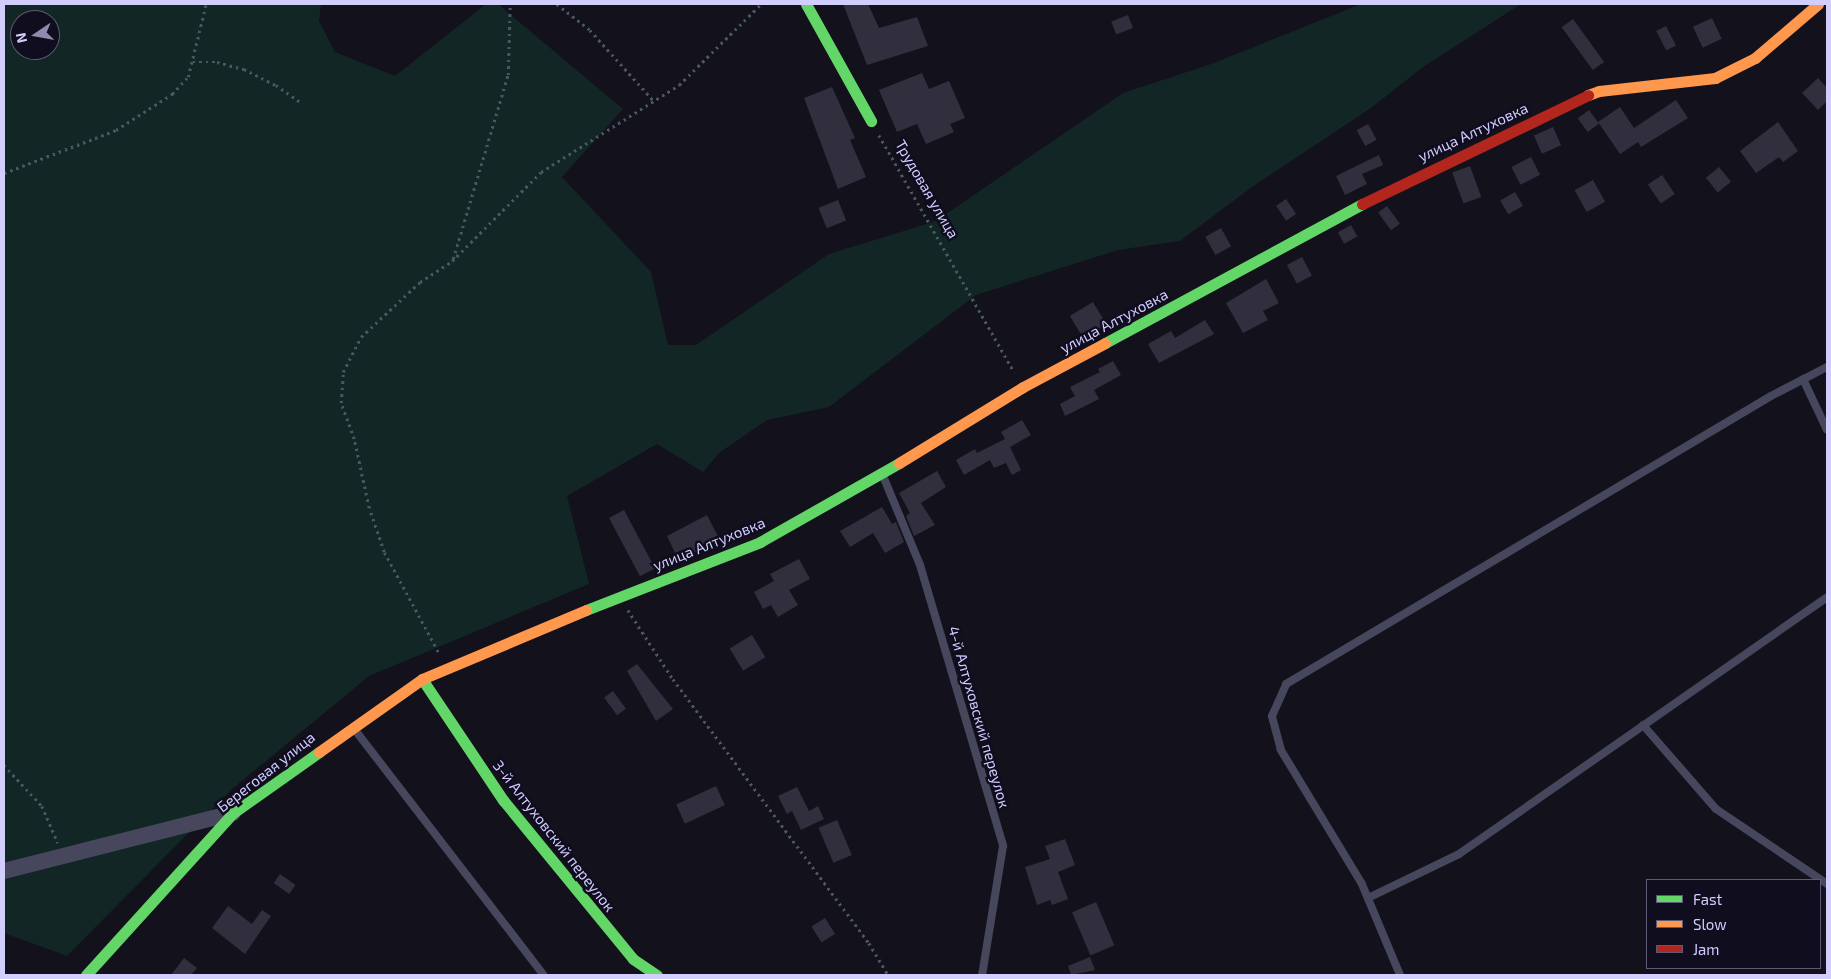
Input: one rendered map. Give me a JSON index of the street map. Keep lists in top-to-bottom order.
{
  "streets": {
    "street": ["улица Алтуховка", "Береговая улица", "3-й Алтуховский переулок"],
    "lane": ["4-й Алтуховский переулок"],
    "path": ["Трудовая улица"]
  },
  "crossings": [
    ["улица Алтуховка", "Трудовая улица"],
    ["улица Алтуховка", "4-й Алтуховский переулок"],
    ["улица Алтуховка", "Береговая улица"],
    ["улица Алтуховка", "3-й Алтуховский переулок"],
    ["Береговая улица", "3-й Алтуховский переулок"]
  ],
  "legend": ["Fast", "Slow", "Jam"],
  "north": "left"
}
